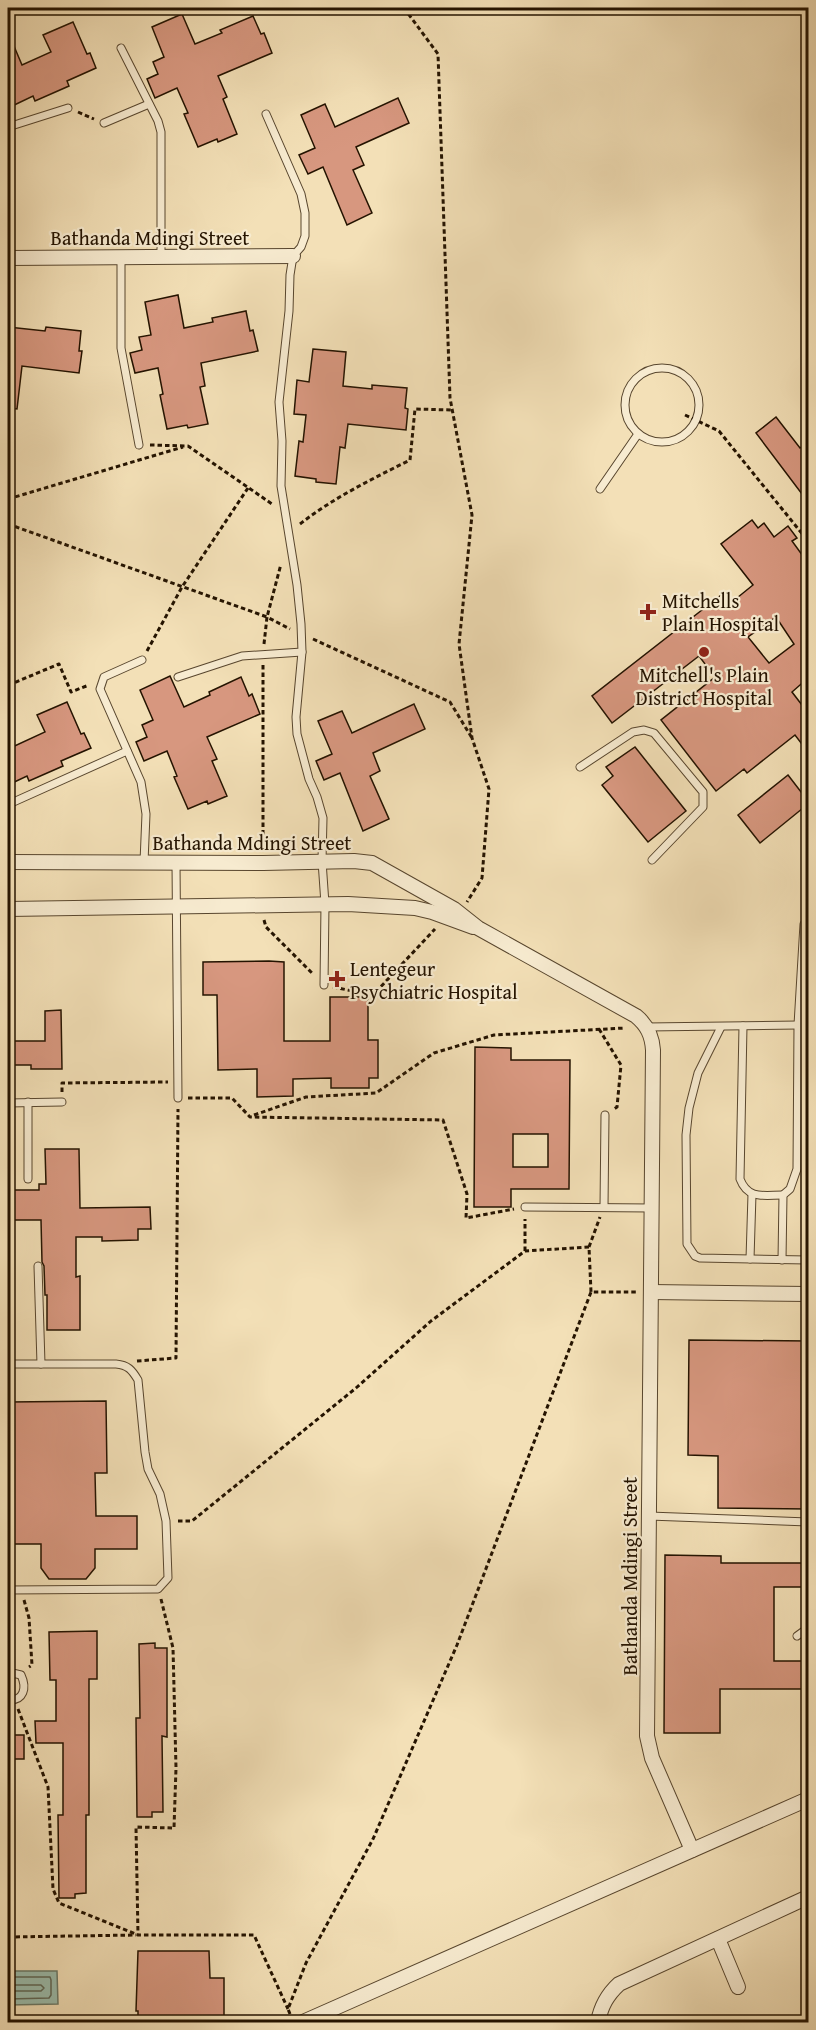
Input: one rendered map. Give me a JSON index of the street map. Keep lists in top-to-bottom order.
{
  "streets": {
    "street": ["Bathanda Mdingi Street"]
  },
  "places": {
    "health": ["Mitchells Plain Hospital", "Lentegeur Psychiatric Hospital"],
    "other": ["Mitchell's Plain District Hospital"]
  }
}
